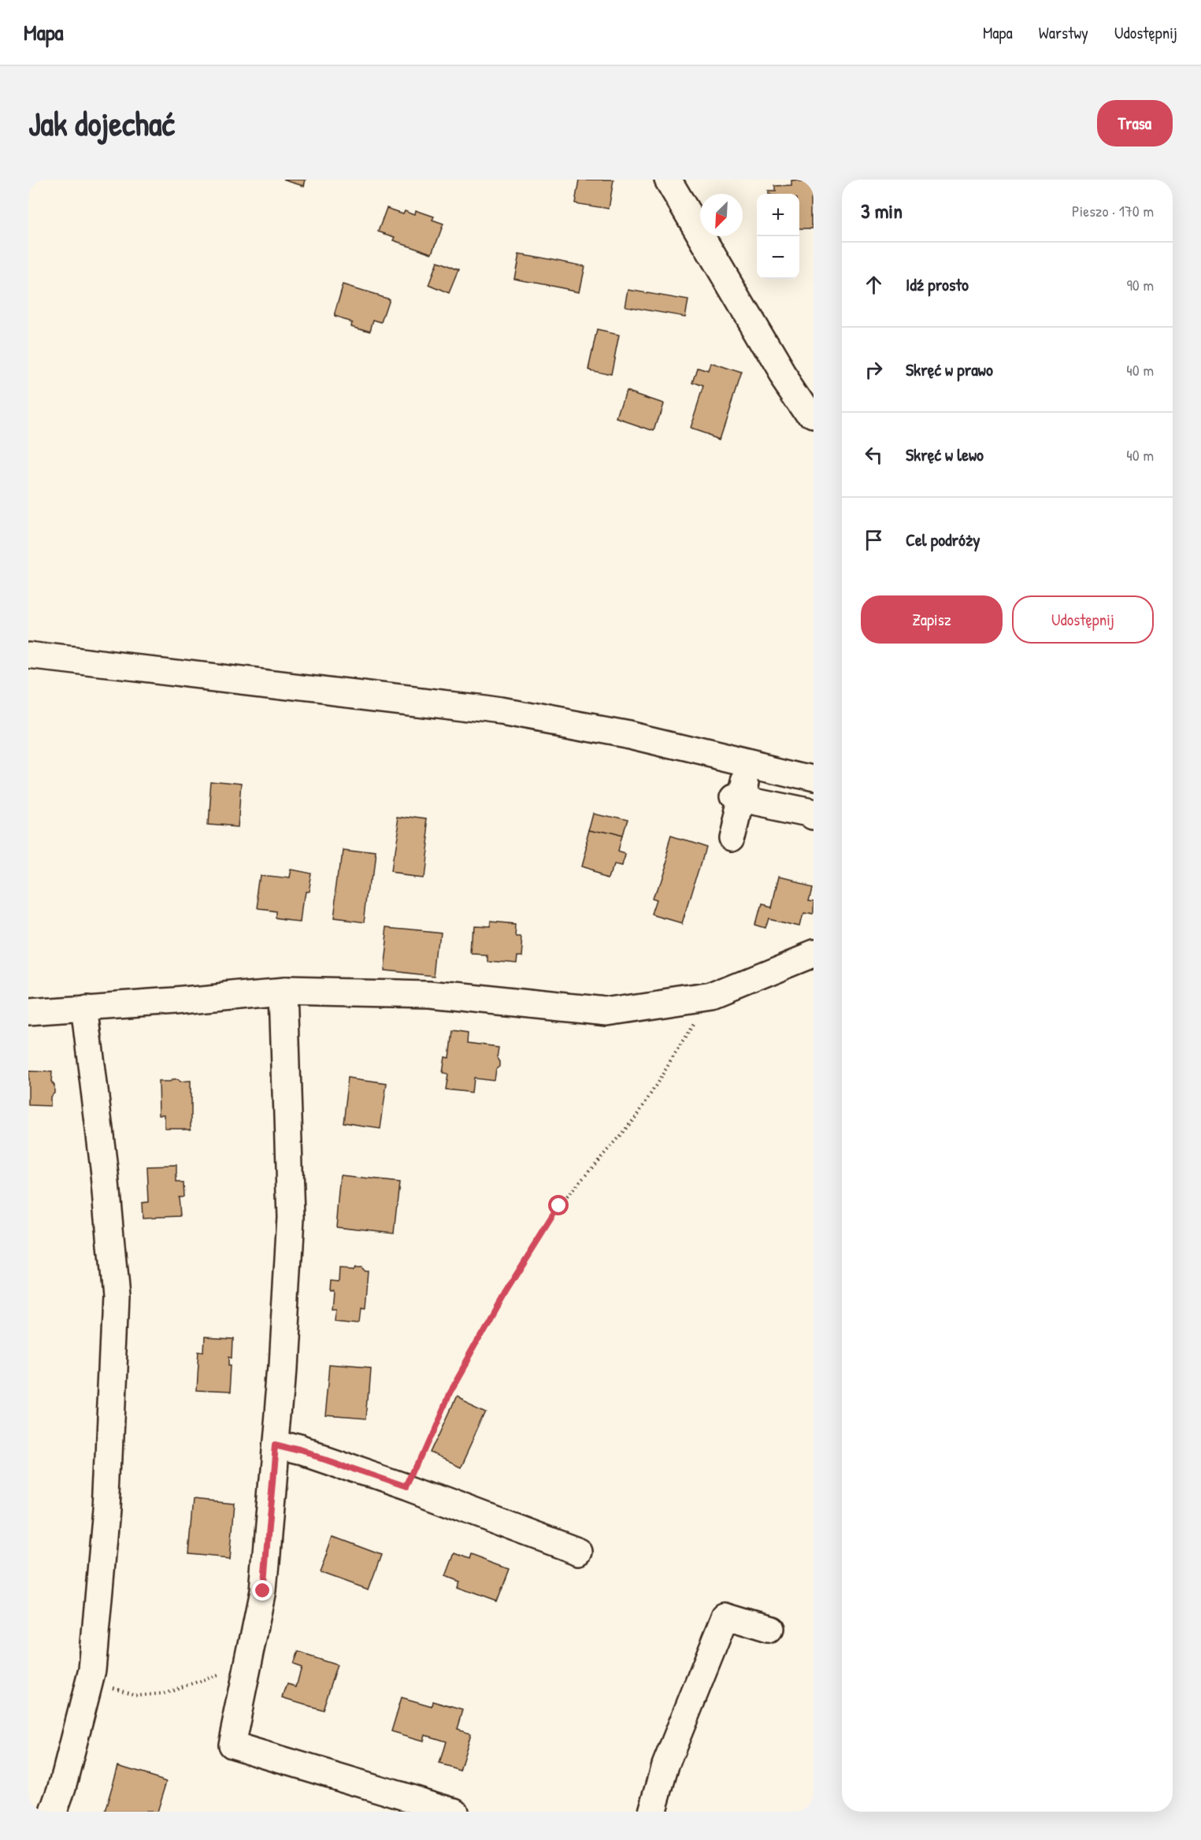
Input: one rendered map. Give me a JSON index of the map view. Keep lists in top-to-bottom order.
{
  "north": "bottom left",
  "page": {
    "header": "Mapa",
    "nav": ["Mapa", "Warstwy", "Udostępnij"],
    "buttons": [
      "Trasa",
      ["Zapisz", "Udostępnij"]
    ],
    "title": "Jak dojechać",
    "heading": ["3 min", "Pieszo · 170 m"],
    "map_buttons": ["+", "−"],
    "list": [
      ["Idź prosto", "90 m"],
      ["Skręć w prawo", "40 m"],
      ["Skręć w lewo", "40 m"],
      "Cel podróży"
    ]
  }
}
